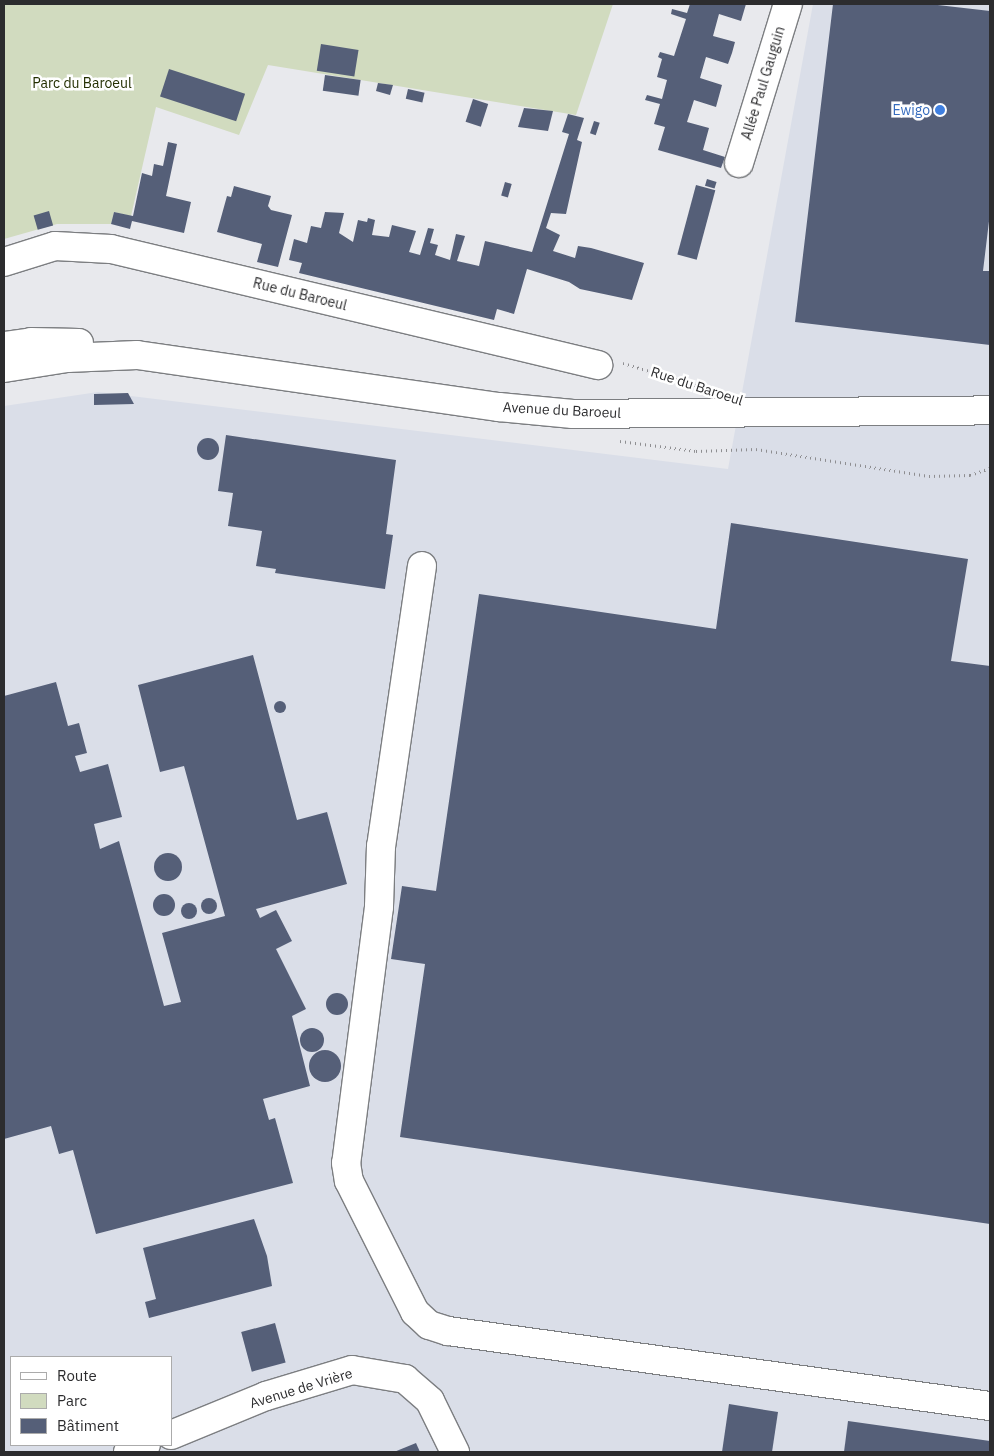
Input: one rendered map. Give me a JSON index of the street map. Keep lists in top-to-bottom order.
{
  "streets": {
    "main road": [
      "Allée Paul Gauguin",
      "Rue du Baroeul",
      "Avenue du Baroeul",
      "Avenue de Vrière"
    ]
  },
  "parks": ["Parc du Baroeul"],
  "places": ["Ewigo"],
  "legend": ["Route", "Parc", "Bâtiment"]
}
